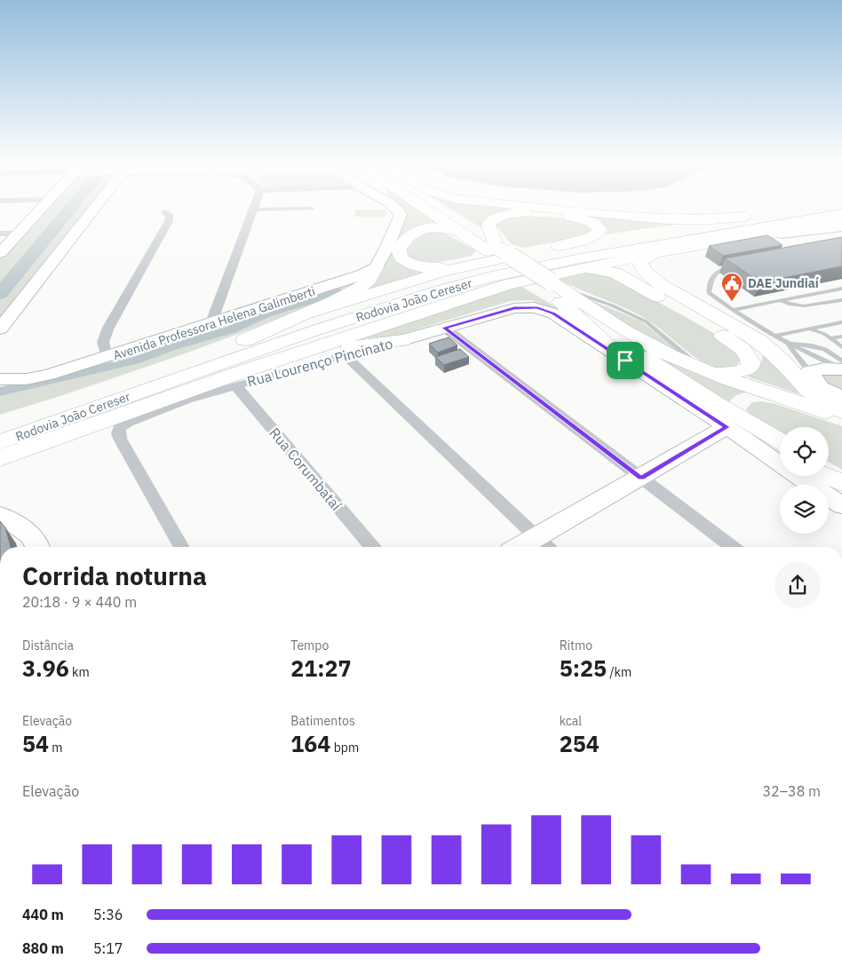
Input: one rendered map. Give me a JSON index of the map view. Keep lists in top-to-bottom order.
{
  "streets": {
    "main road": ["Rodovia João Cereser"],
    "street": ["Avenida Professora Helena Galimberti", "Rua Lourenço Pincinato", "Rua Corumbataí"]
  },
  "crossings": [
    ["Rua Lourenço Pincinato", "Rua Corumbataí"]
  ],
  "places": {
    "public building": ["DAE Jundiaí"]
  },
  "page": {
    "heading": ["Corrida noturna", "20:18 · 9 × 440 m"],
    "stats": [
      ["Distância", "3.96 km"],
      ["Tempo", "21:27"],
      ["Ritmo", "5:25 /km"],
      ["Elevação", "54 m"],
      ["Batimentos", "164 bpm"],
      ["kcal", "254"]
    ],
    "chart": ["Elevação", "32–38 m"],
    "list": [
      {
        "name": "440 m",
        "note": "5:36"
      },
      {
        "name": "880 m",
        "note": "5:17"
      }
    ]
  }
}
